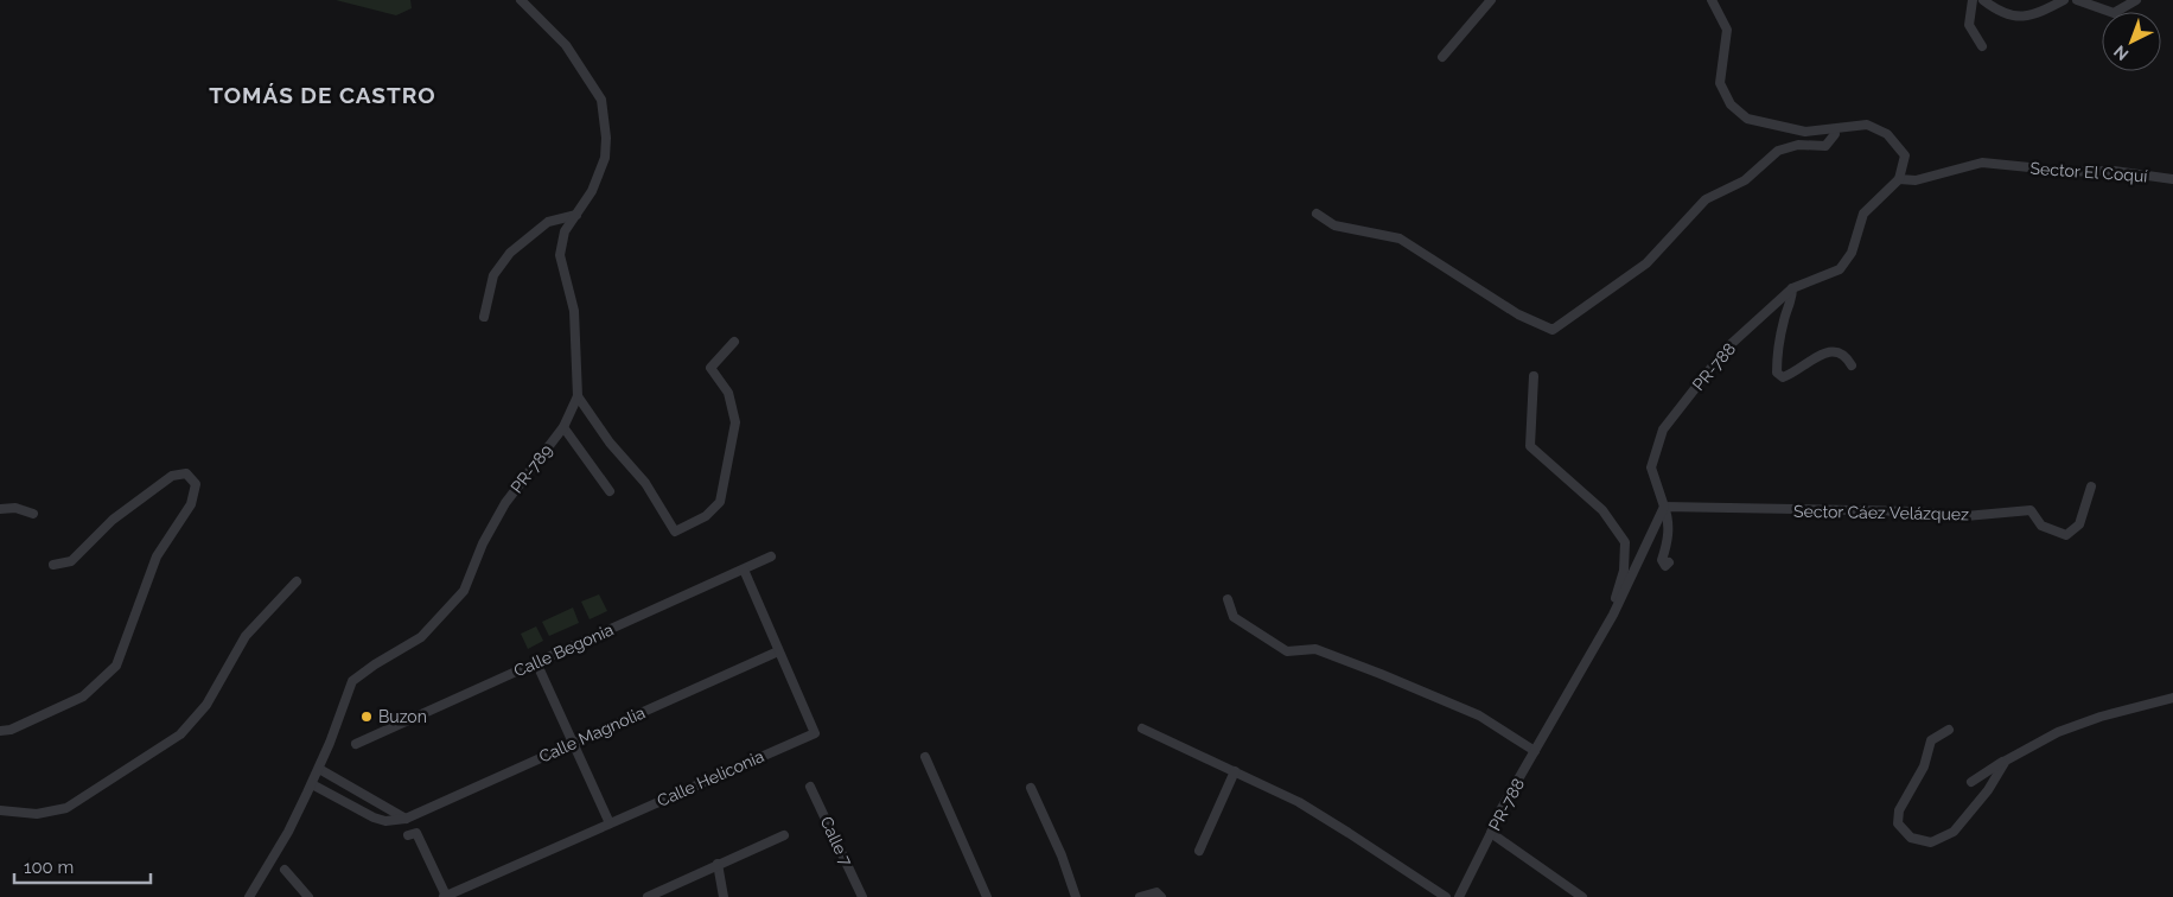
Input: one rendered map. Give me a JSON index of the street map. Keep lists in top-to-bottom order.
{
  "streets": {
    "street": [
      "Sector El Coquí",
      "PR-788",
      "PR-789",
      "Sector Cáez Velázquez",
      "Calle Begonia",
      "Calle Magnolia",
      "Calle Heliconia",
      "Calle 7"
    ]
  },
  "crossings": [
    ["Sector El Coquí", "PR-788"],
    ["PR-788", "Sector Cáez Velázquez"],
    ["PR-789", "Calle Magnolia"],
    ["Calle Begonia", "Calle Heliconia"],
    ["Calle Magnolia", "Calle Heliconia"]
  ],
  "districts": ["TOMÁS DE CASTRO"],
  "places": ["Buzon"],
  "scale_bar": "100 m",
  "north": "bottom left"
}
